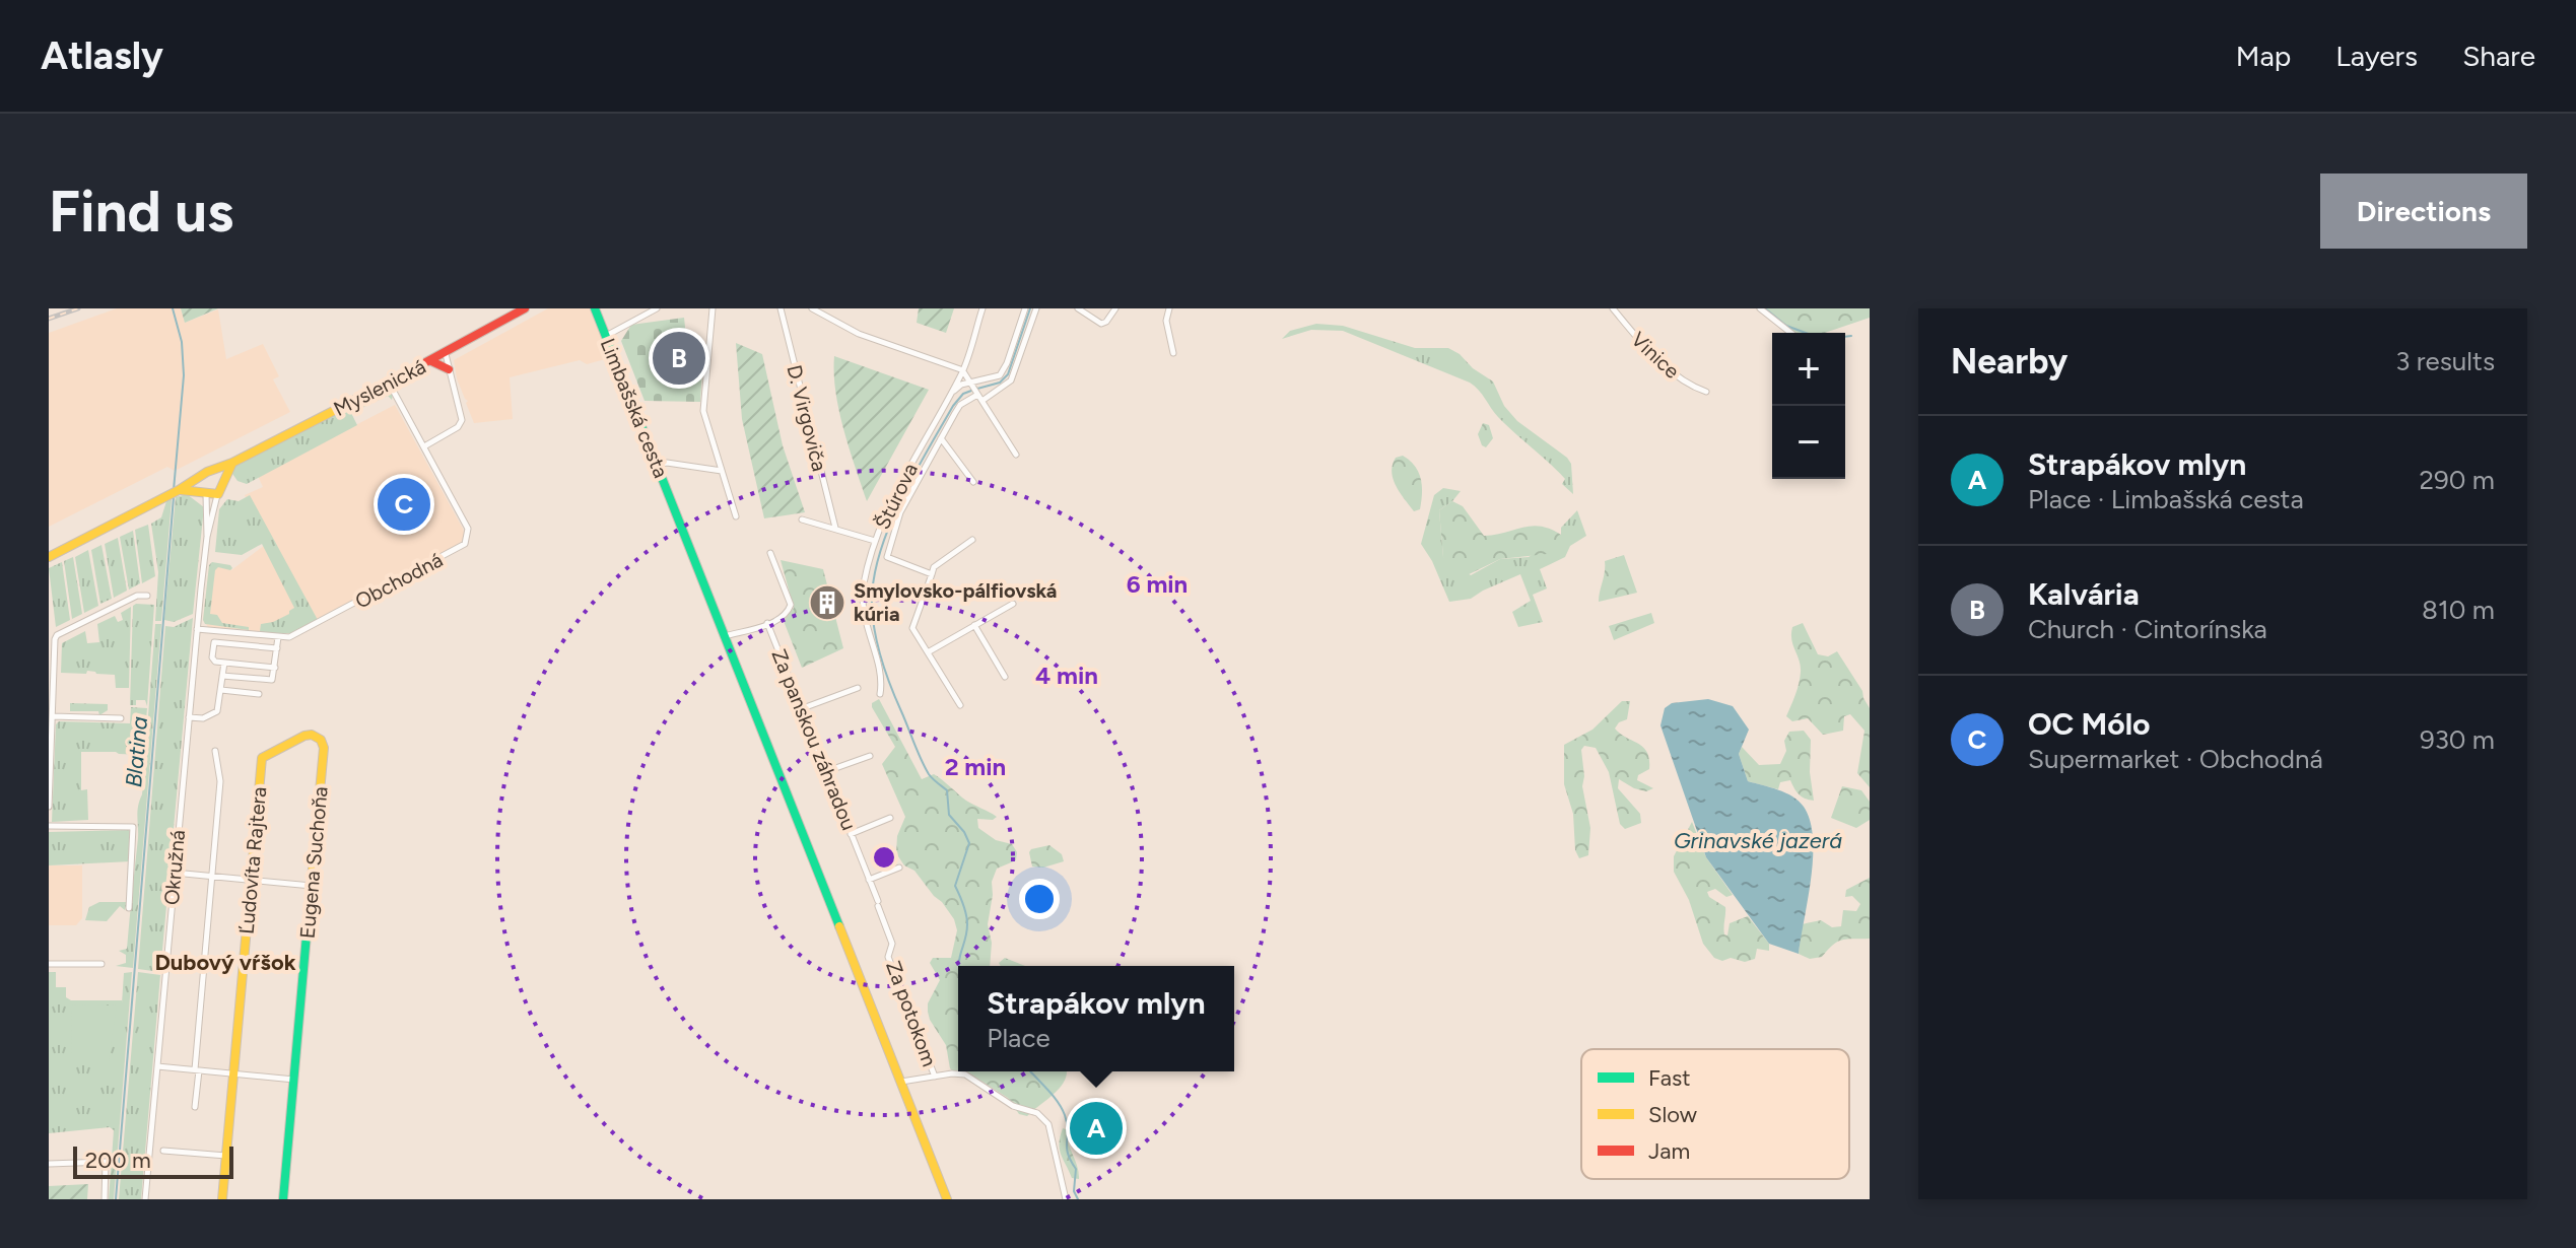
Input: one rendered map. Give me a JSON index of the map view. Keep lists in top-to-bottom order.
{
  "streets": {
    "street": [
      "Vinice",
      "Myslenická",
      "Limbašská cesta",
      "D. Virgoviča",
      "Štúrova",
      "Obchodná",
      "Za panskou záhradou",
      "Ľudovíta Rajtera",
      "Eugena Suchoňa",
      "Okružná",
      "Za potokom"
    ]
  },
  "crossings": [
    ["Myslenická", "Obchodná"],
    ["Myslenická", "Okružná"],
    ["Obchodná", "Okružná"],
    ["Za panskou záhradou", "Za potokom"],
    ["Ľudovíta Rajtera", "Eugena Suchoňa"]
  ],
  "districts": ["Dubový vŕšok"],
  "water": ["Blatina", "Grinavské jazerá"],
  "places": {
    "building": ["Smylovsko-pálfiovská kúria"]
  },
  "legend": ["Fast", "Slow", "Jam"],
  "scale_bar": "200 m",
  "page": {
    "header": "Atlasly",
    "nav": ["Map", "Layers", "Share"],
    "buttons": "Directions",
    "title": "Find us",
    "heading": ["Nearby", "3 results"],
    "pins": ["B", "C", "A"],
    "map_buttons": ["+", "−"],
    "list": [
      {
        "mark": "A",
        "name": "Strapákov mlyn",
        "note": "Place · Limbašská cesta",
        "value": "290 m"
      },
      {
        "mark": "B",
        "name": "Kalvária",
        "note": "Church · Cintorínska",
        "value": "810 m"
      },
      {
        "mark": "C",
        "name": "OC Mólo",
        "note": "Supermarket · Obchodná",
        "value": "930 m"
      }
    ],
    "popup": ["Strapákov mlyn", "Place"],
    "scale": "200 m"
  },
  "rings": ["6 min", "4 min", "2 min"]
}
